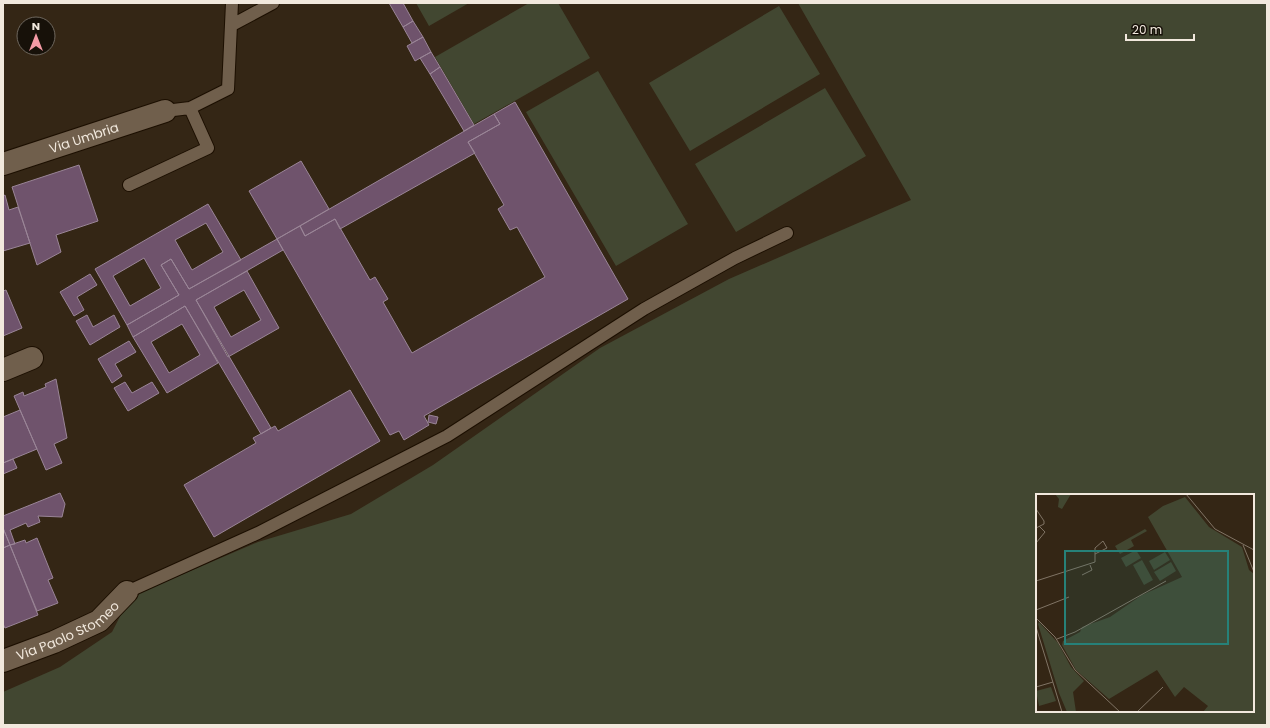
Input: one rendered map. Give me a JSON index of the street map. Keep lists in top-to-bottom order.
{
  "streets": {
    "street": ["Via Umbria", "Via Paolo Stomeo"]
  },
  "scale_bar": "20 m",
  "north": "top"
}
